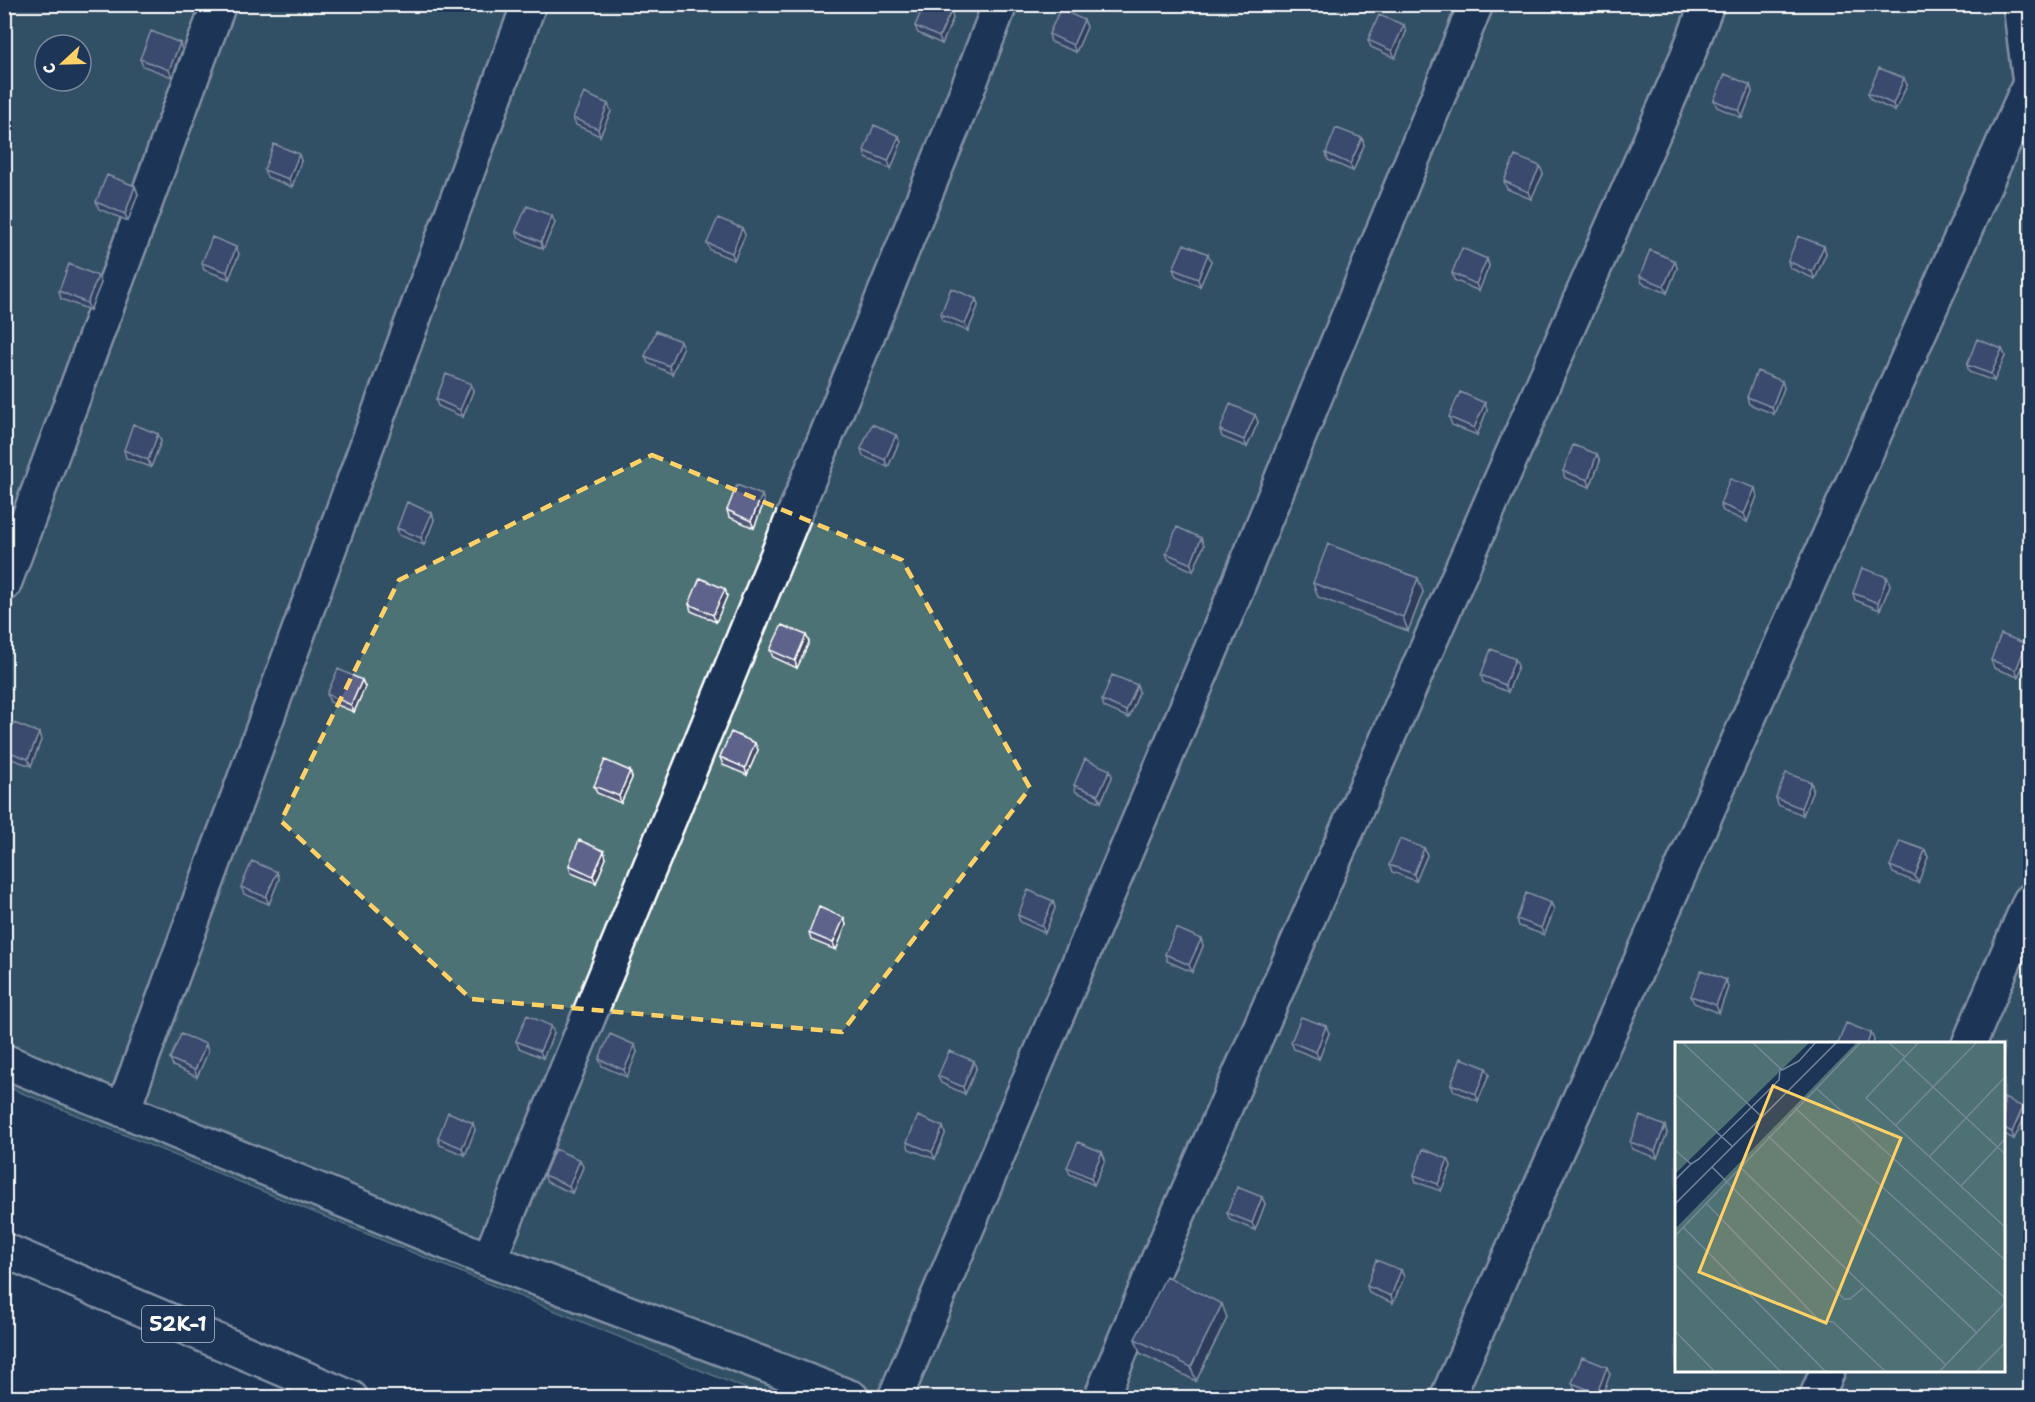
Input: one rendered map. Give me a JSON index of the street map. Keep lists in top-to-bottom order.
{
  "streets": {
    "main road": ["52К-1"]
  },
  "north": "left"
}
